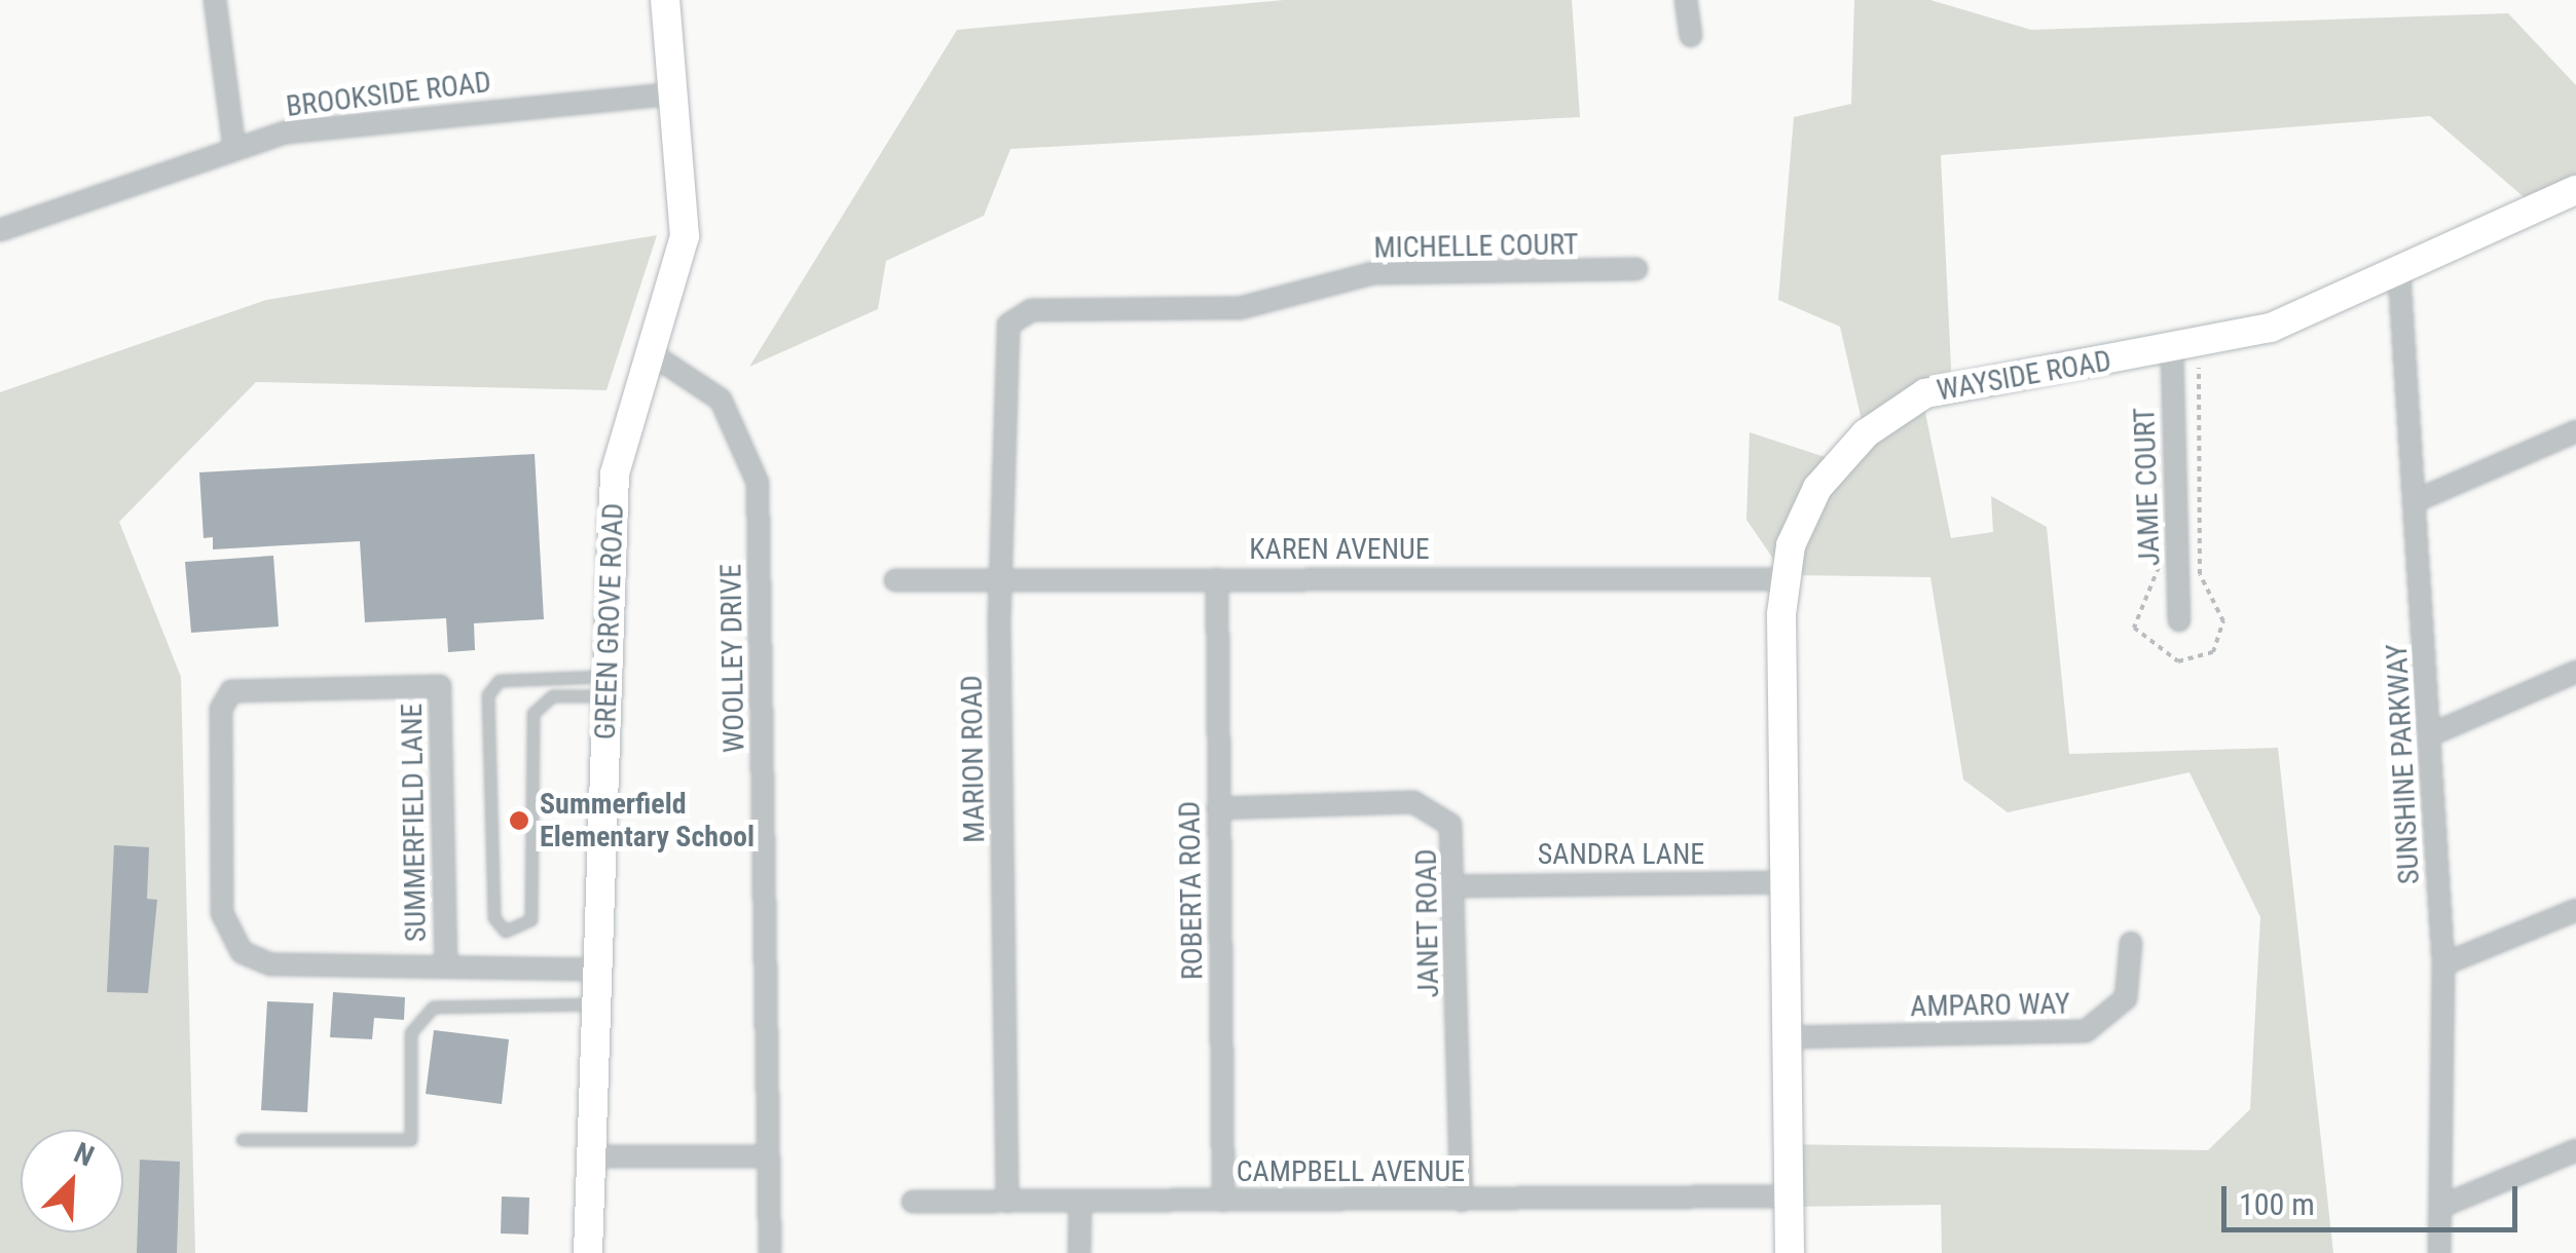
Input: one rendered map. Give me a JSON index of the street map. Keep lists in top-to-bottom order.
{
  "streets": {
    "street": [
      "BROOKSIDE ROAD",
      "MICHELLE COURT",
      "WAYSIDE ROAD",
      "JAMIE COURT",
      "KAREN AVENUE",
      "GREEN GROVE ROAD",
      "WOOLLEY DRIVE",
      "MARION ROAD",
      "SUNSHINE PARKWAY",
      "SUMMERFIELD LANE",
      "SANDRA LANE",
      "ROBERTA ROAD",
      "JANET ROAD",
      "AMPARO WAY",
      "CAMPBELL AVENUE"
    ]
  },
  "crossings": [
    ["BROOKSIDE ROAD", "GREEN GROVE ROAD"],
    ["MICHELLE COURT", "MARION ROAD"],
    ["WAYSIDE ROAD", "JAMIE COURT"],
    ["WAYSIDE ROAD", "KAREN AVENUE"],
    ["WAYSIDE ROAD", "SUNSHINE PARKWAY"],
    ["WAYSIDE ROAD", "SANDRA LANE"],
    ["WAYSIDE ROAD", "AMPARO WAY"],
    ["WAYSIDE ROAD", "CAMPBELL AVENUE"],
    ["KAREN AVENUE", "MARION ROAD"],
    ["KAREN AVENUE", "ROBERTA ROAD"],
    ["GREEN GROVE ROAD", "WOOLLEY DRIVE"],
    ["GREEN GROVE ROAD", "SUMMERFIELD LANE"],
    ["MARION ROAD", "CAMPBELL AVENUE"],
    ["SANDRA LANE", "JANET ROAD"],
    ["ROBERTA ROAD", "JANET ROAD"],
    ["ROBERTA ROAD", "CAMPBELL AVENUE"],
    ["JANET ROAD", "CAMPBELL AVENUE"]
  ],
  "places": ["Summerfield Elementary School"],
  "scale_bar": "100 m",
  "north": "top right"
}
